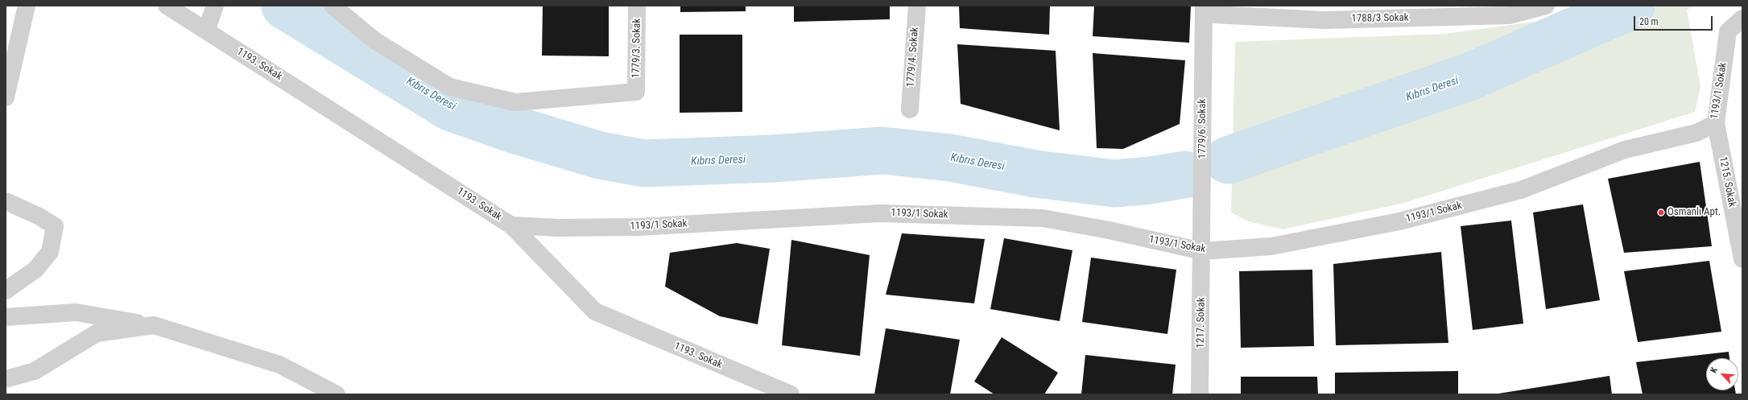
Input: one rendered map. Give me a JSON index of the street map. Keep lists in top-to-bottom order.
{
  "streets": {
    "street": [
      "1788/3 Sokak",
      "1779/3. Sokak",
      "1779/4. Sokak",
      "1193. Sokak",
      "1193/1 Sokak",
      "1779/6. Sokak",
      "1215. Sokak",
      "1217. Sokak"
    ]
  },
  "crossings": [
    ["1788/3 Sokak", "1779/6. Sokak"],
    ["1193. Sokak", "1193/1 Sokak"],
    ["1193/1 Sokak", "1779/6. Sokak"],
    ["1193/1 Sokak", "1215. Sokak"],
    ["1193/1 Sokak", "1217. Sokak"],
    ["1779/6. Sokak", "1217. Sokak"]
  ],
  "water": ["Kıbrıs Deresi"],
  "places": ["Osmanlı Apt."],
  "scale_bar": "20 m",
  "north": "top left"
}
